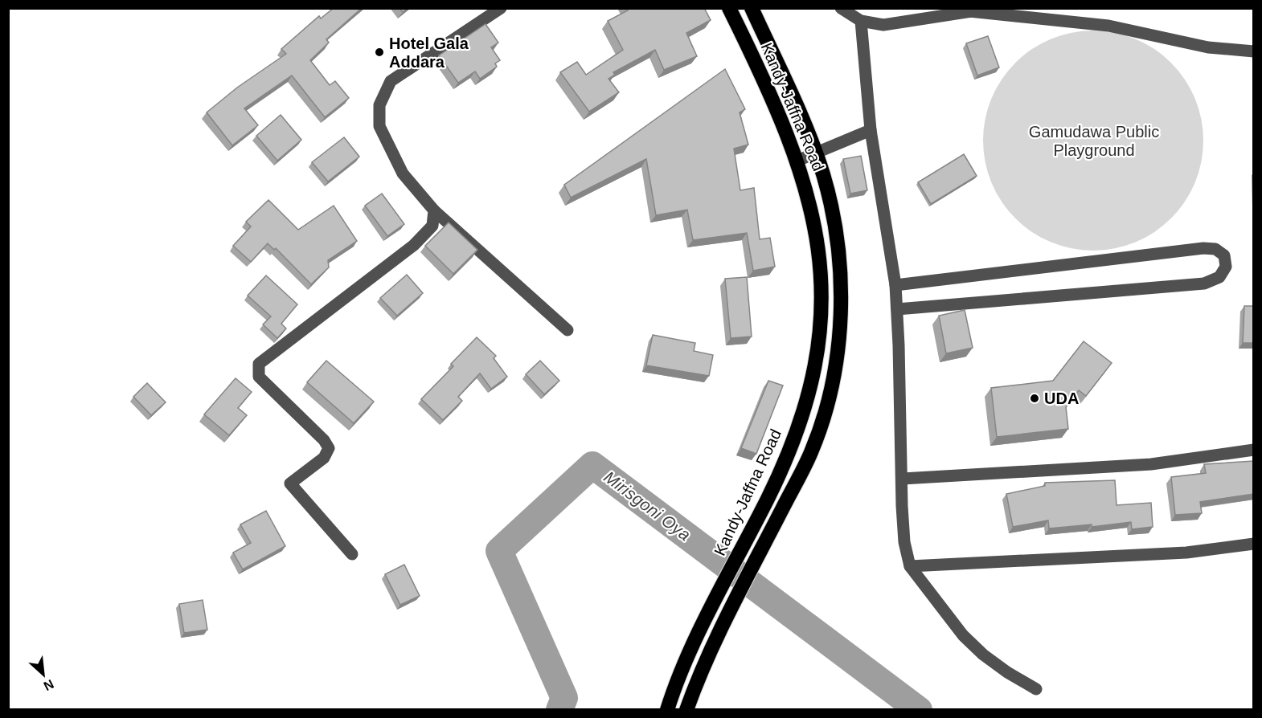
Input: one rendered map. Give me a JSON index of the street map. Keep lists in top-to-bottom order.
{
  "streets": {
    "highway": ["Kandy-Jaffna Road"]
  },
  "water": ["Mirisgoni Oya"],
  "parks": ["Gamudawa Public Playground"],
  "places": ["Hotel Gala Addara", "UDA"],
  "north": "bottom right"
}
